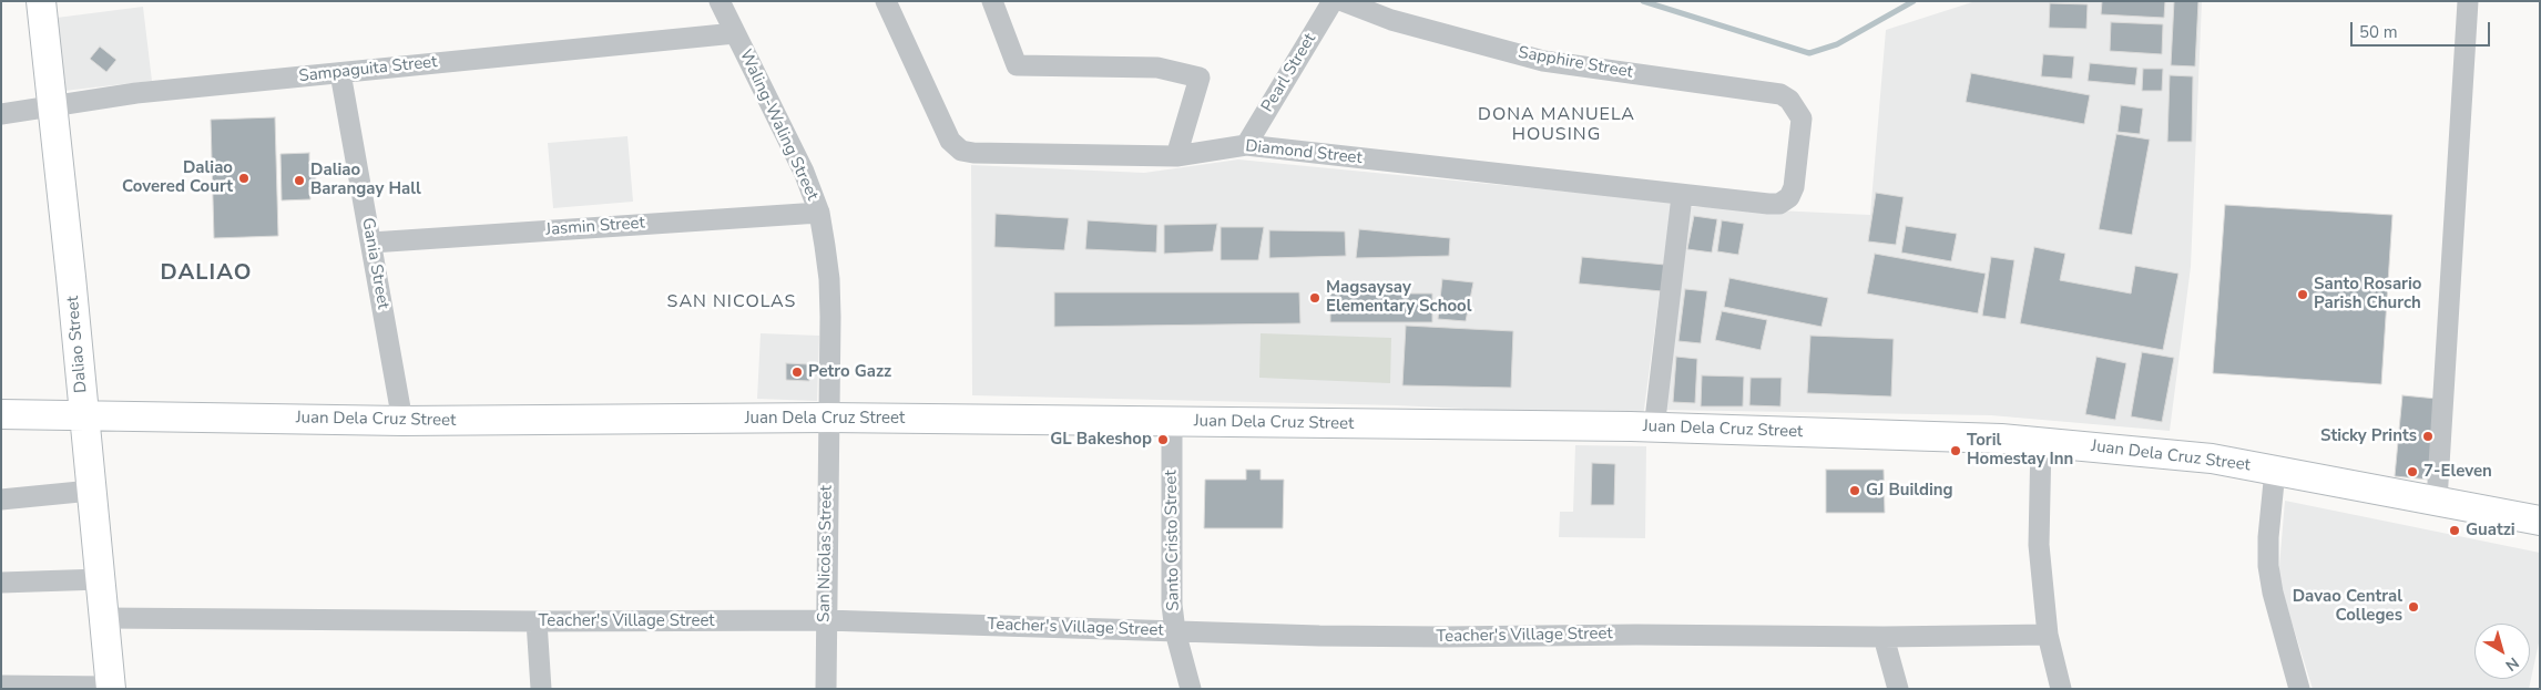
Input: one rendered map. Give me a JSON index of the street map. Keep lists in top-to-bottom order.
{
  "streets": {
    "street": [
      "Sapphire Street",
      "Sampaguita Street",
      "Pearl Street",
      "Waling-Waling Street",
      "Diamond Street",
      "Jasmin Street",
      "Gania Street",
      "Daliao Street",
      "Juan Dela Cruz Street",
      "Santo Cristo Street",
      "San Nicolas Street",
      "Teacher's Village Street"
    ]
  },
  "crossings": [
    ["Sapphire Street", "Diamond Street"],
    ["Sampaguita Street", "Waling-Waling Street"],
    ["Sampaguita Street", "Gania Street"],
    ["Sampaguita Street", "Daliao Street"],
    ["Pearl Street", "Diamond Street"],
    ["Waling-Waling Street", "Jasmin Street"],
    ["Waling-Waling Street", "Juan Dela Cruz Street"],
    ["Waling-Waling Street", "San Nicolas Street"],
    ["Jasmin Street", "Gania Street"],
    ["Gania Street", "Juan Dela Cruz Street"],
    ["Daliao Street", "Juan Dela Cruz Street"],
    ["Daliao Street", "Teacher's Village Street"],
    ["Juan Dela Cruz Street", "Santo Cristo Street"],
    ["Juan Dela Cruz Street", "San Nicolas Street"],
    ["Santo Cristo Street", "Teacher's Village Street"],
    ["San Nicolas Street", "Teacher's Village Street"]
  ],
  "districts": ["DONA MANUELA HOUSING", "DALIAO", "SAN NICOLAS"],
  "places": [
    "Daliao Covered Court",
    "Daliao Barangay Hall",
    "Santo Rosario Parish Church",
    "Magsaysay Elementary School",
    "Petro Gazz",
    "Sticky Prints",
    "GL Bakeshop",
    "Toril Homestay Inn",
    "7-Eleven",
    "GJ Building",
    "Guatzi",
    "Davao Central Colleges"
  ],
  "scale_bar": "50 m",
  "north": "bottom right"
}
